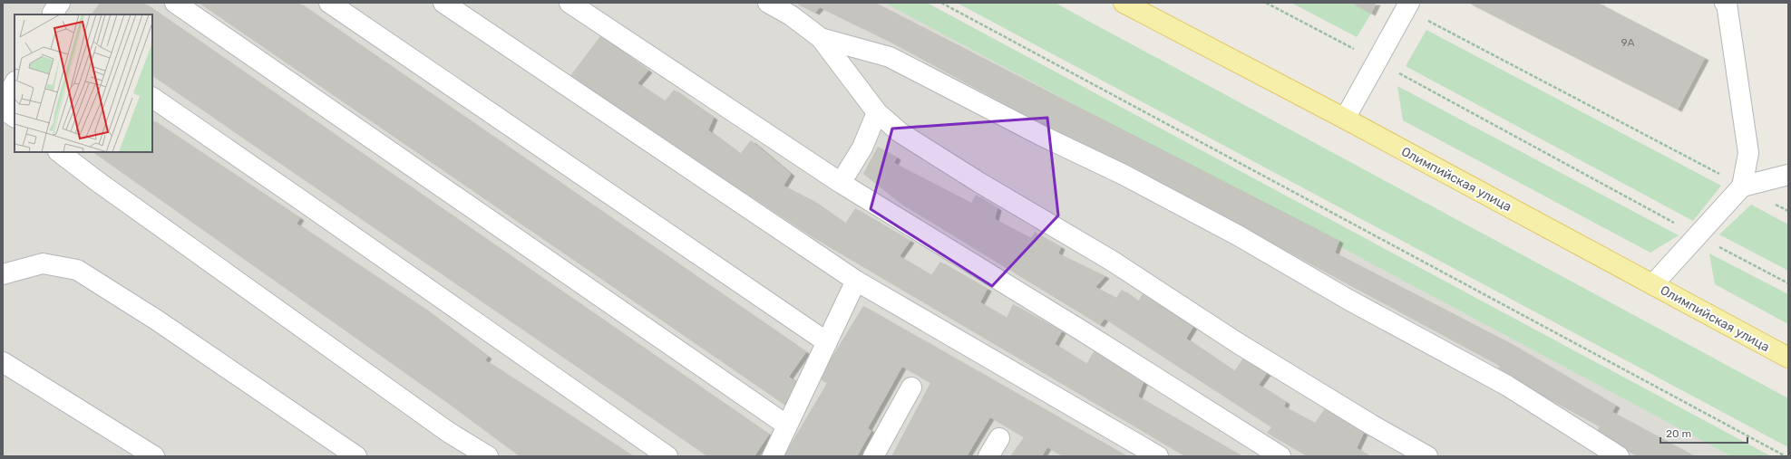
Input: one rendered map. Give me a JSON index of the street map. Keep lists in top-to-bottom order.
{
  "streets": {
    "main road": ["Олимпийская улица"]
  },
  "house_numbers": ["9А"],
  "scale_bar": "20 m"
}
